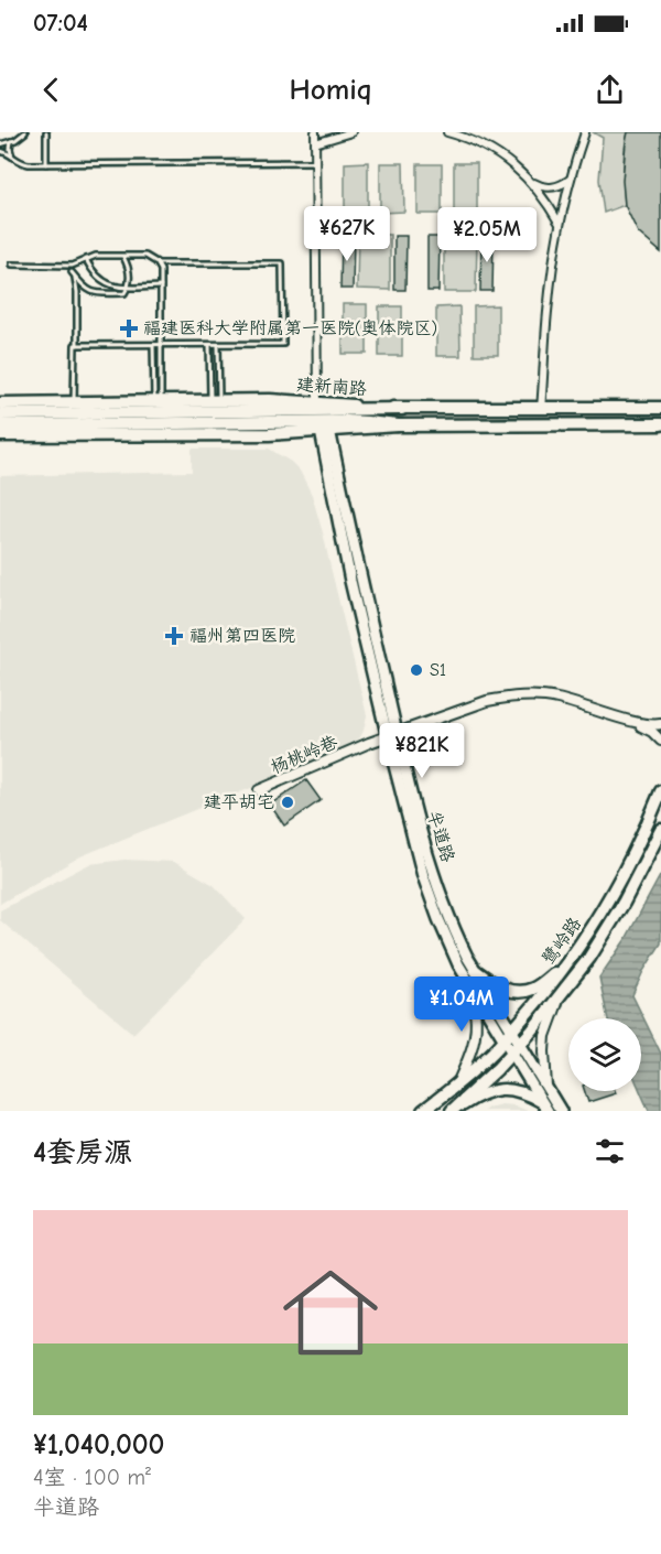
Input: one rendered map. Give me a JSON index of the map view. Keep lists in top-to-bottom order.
{
  "streets": {
    "main road": ["建新南路", "半道路", "鹭岭路"],
    "street": ["杨桃岭巷"]
  },
  "crossings": [
    ["杨桃岭巷", "半道路"],
    ["半道路", "鹭岭路"]
  ],
  "places": {
    "health": ["福建医科大学附属第一医院(奥体院区)", "福州第四医院"],
    "other": ["S1", "建平胡宅"]
  },
  "page": {
    "status": "07:04",
    "header": "Homiq",
    "price": [
      "¥627K",
      "¥2.05M",
      "¥821K",
      "¥1.04M"
    ],
    "heading": "4套房源",
    "list": [
      {
        "name": "¥1,040,000",
        "note": "4室 · 100 m² · 半道路"
      }
    ]
  }
}
